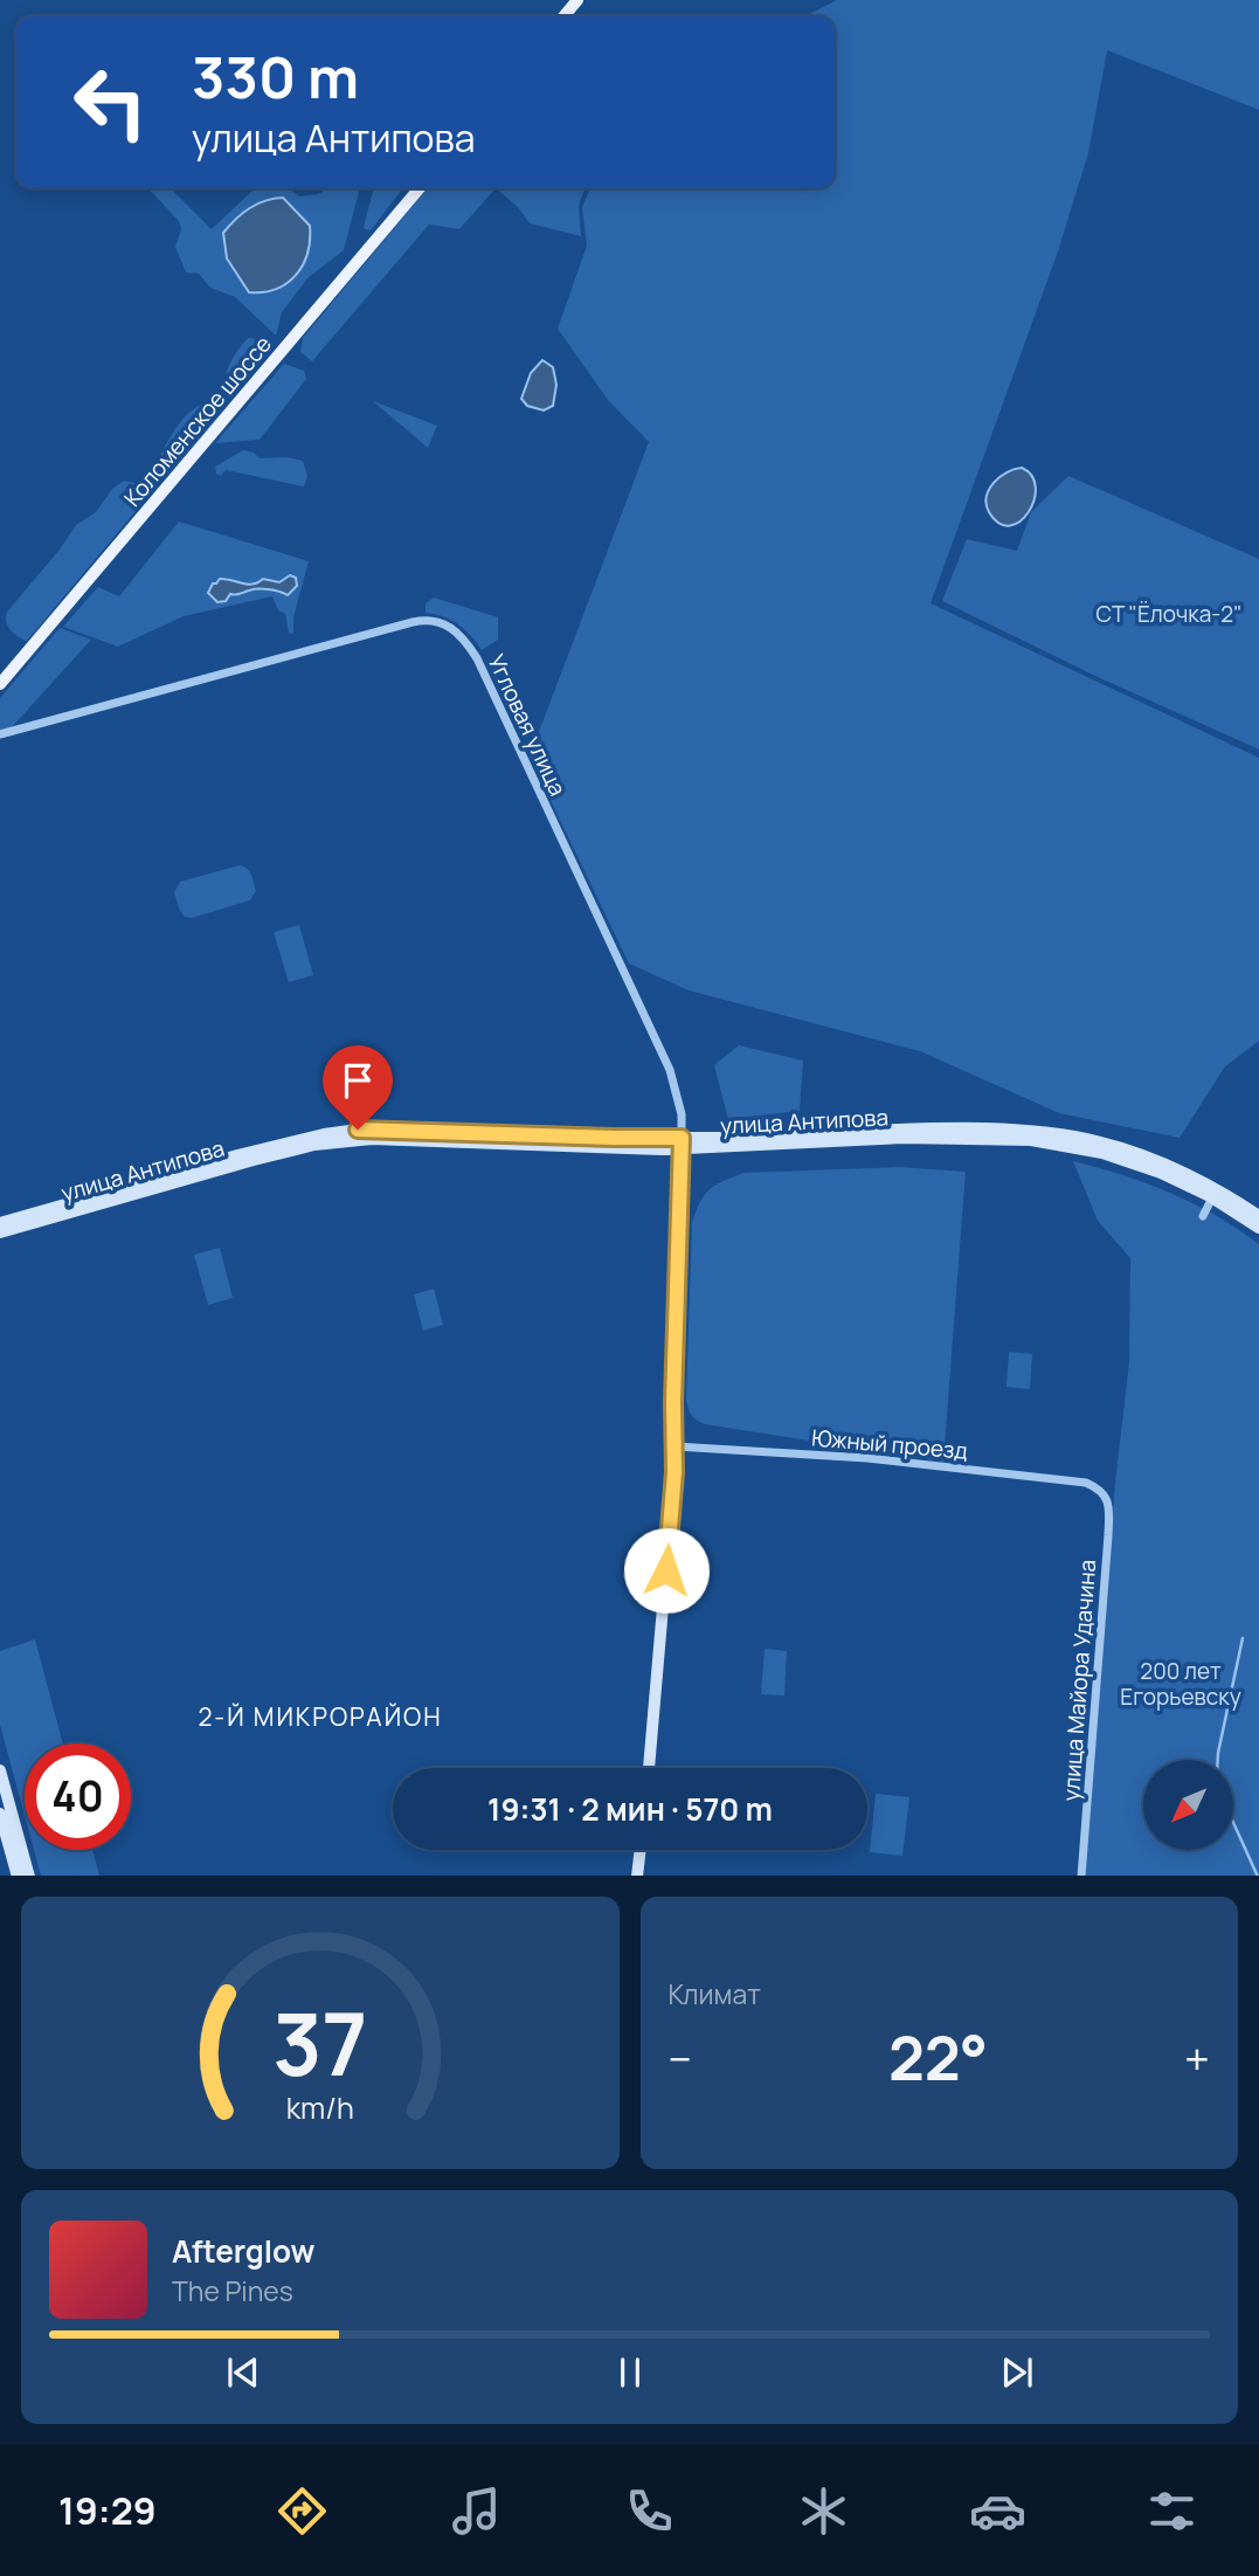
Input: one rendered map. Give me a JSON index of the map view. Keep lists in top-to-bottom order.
{
  "streets": {
    "main road": ["Коломенское шоссе", "улица Антипова"],
    "street": ["Угловая улица", "Южный проезд", "улица Майора Удачина"]
  },
  "crossings": [
    ["Угловая улица", "улица Антипова"],
    ["Южный проезд", "улица Майора Удачина"]
  ],
  "districts": ["2-Й МИКРОРАЙОН"],
  "parks": ["СТ \"Ёлочка-2\"", "200 лет Егорьевску"],
  "north": "bottom left",
  "page": {
    "turn": ["330 m", "улица Антипова"],
    "limit": "40",
    "trip": "19:31 · 2 мин · 570 m",
    "tile": "Климат",
    "heat": ["−", "22°", "+"],
    "song": ["Afterglow", "The Pines"],
    "tabs": "19:29",
    "gauge": ["37", "km/h"]
  }
}
